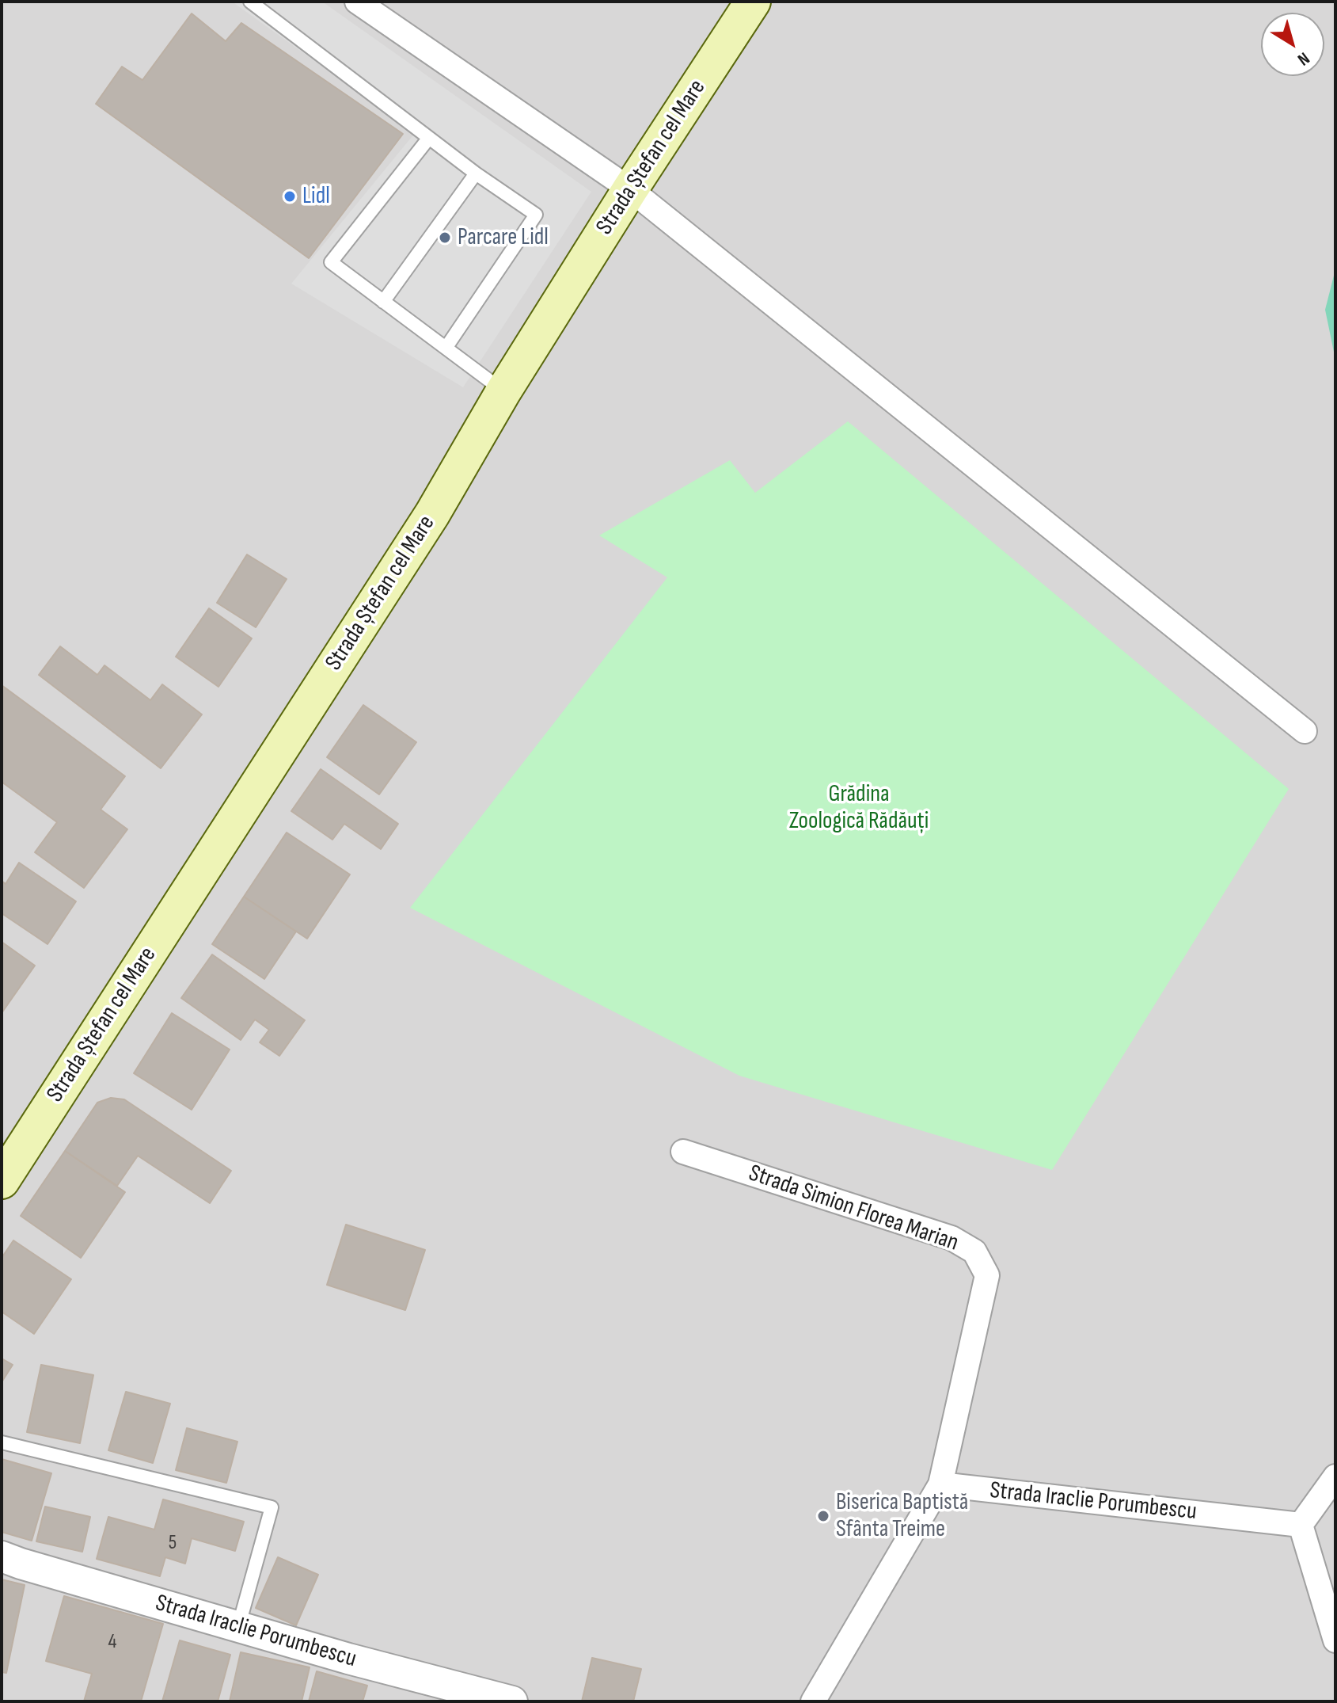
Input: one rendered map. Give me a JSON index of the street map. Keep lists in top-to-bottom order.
{
  "streets": {
    "main road": ["Strada Ștefan cel Mare"],
    "street": ["Strada Simion Florea Marian", "Strada Iraclie Porumbescu"]
  },
  "crossings": [
    ["Strada Simion Florea Marian", "Strada Iraclie Porumbescu"]
  ],
  "parks": ["Grădina Zoologică Rădăuți"],
  "places": ["Lidl", "Parcare Lidl", "Biserica Baptistă Sfânta Treime"],
  "house_numbers": ["5", "4"],
  "north": "bottom right"
}
